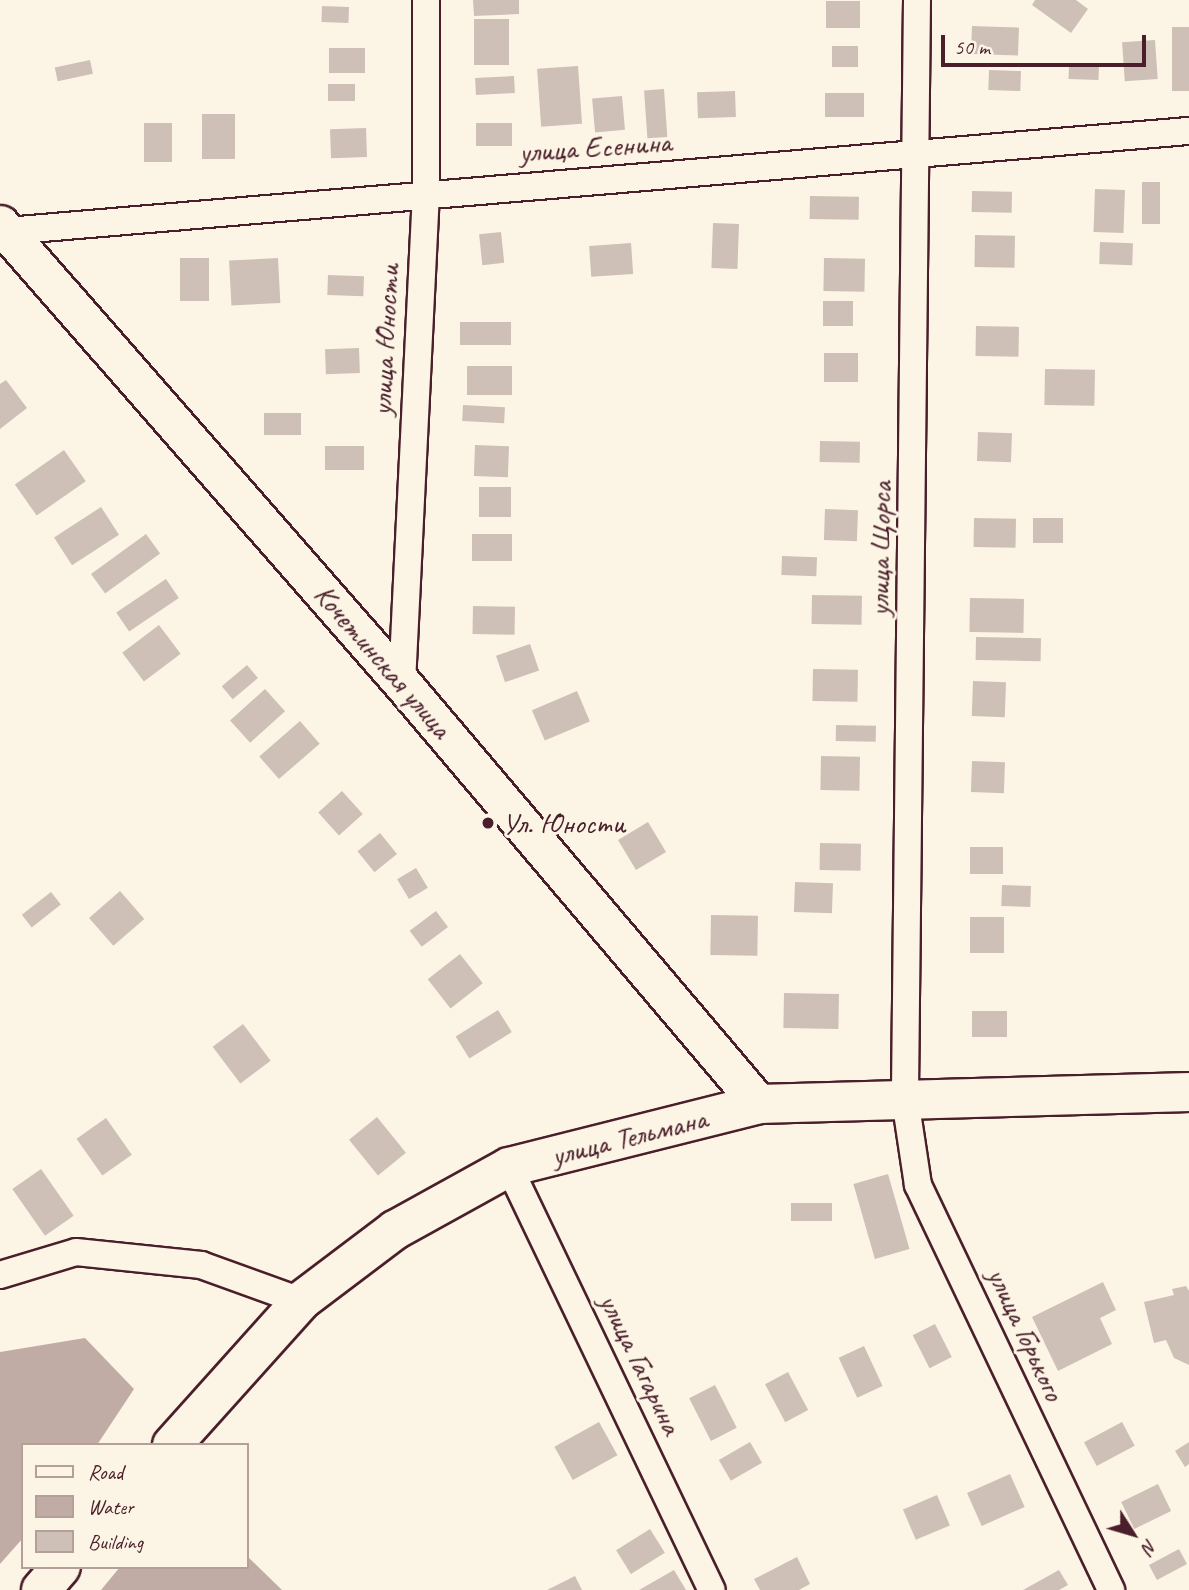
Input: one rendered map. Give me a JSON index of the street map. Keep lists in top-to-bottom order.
{
  "streets": {
    "main road": ["Кочетинская улица", "улица Тельмана"],
    "street": [
      "улица Есенина",
      "улица Юности",
      "улица Щорса",
      "улица Горького",
      "улица Гагарина"
    ]
  },
  "crossings": [
    ["улица Есенина", "улица Юности"],
    ["улица Есенина", "улица Щорса"],
    ["улица Есенина", "Кочетинская улица"],
    ["улица Юности", "Кочетинская улица"],
    ["улица Щорса", "улица Тельмана"],
    ["улица Щорса", "улица Горького"],
    ["Кочетинская улица", "улица Тельмана"],
    ["улица Тельмана", "улица Горького"],
    ["улица Тельмана", "улица Гагарина"]
  ],
  "places": ["Ул. Юности"],
  "legend": ["Road", "Water", "Building"],
  "scale_bar": "50 m",
  "north": "bottom right"
}
